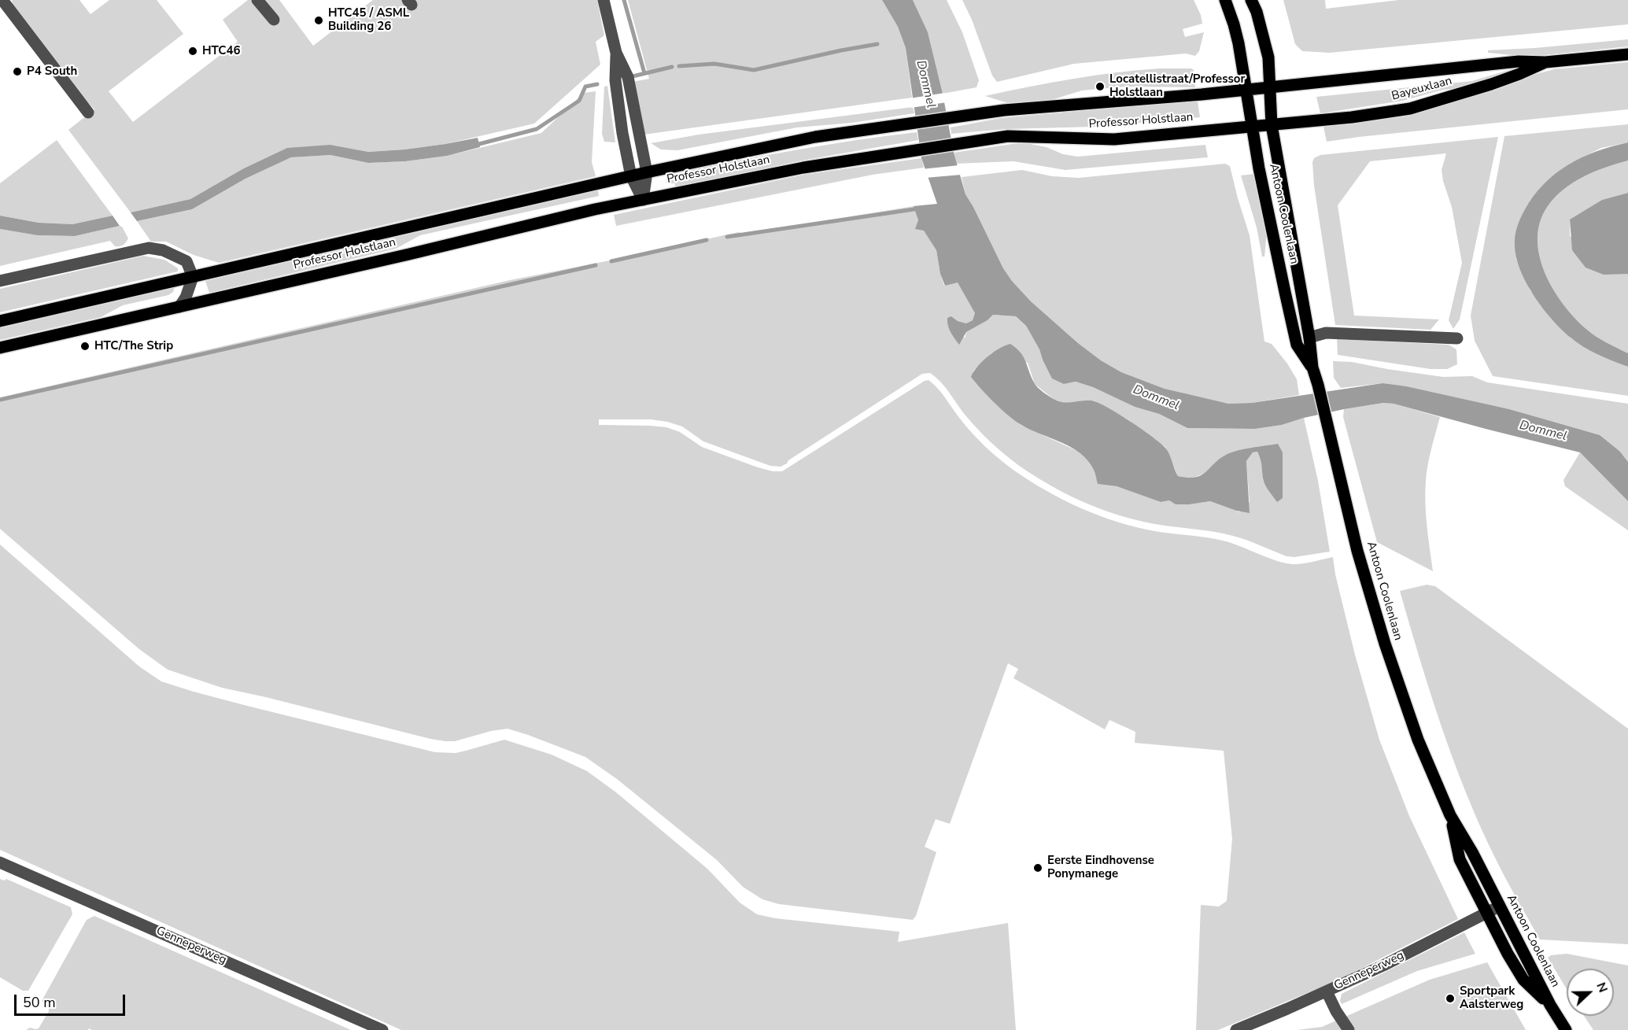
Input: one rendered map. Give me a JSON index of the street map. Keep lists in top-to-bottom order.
{
  "streets": {
    "main road": ["Bayeuxlaan", "Professor Holstlaan", "Antoon Coolenlaan"],
    "street": ["Genneperweg"]
  },
  "crossings": [
    ["Bayeuxlaan", "Professor Holstlaan"],
    ["Bayeuxlaan", "Antoon Coolenlaan"],
    ["Professor Holstlaan", "Antoon Coolenlaan"],
    ["Antoon Coolenlaan", "Genneperweg"]
  ],
  "water": ["Dommel"],
  "places": [
    "HTC45 / ASML Building 26",
    "HTC46",
    "P4 South",
    "Locatellistraat/Professor Holstlaan",
    "HTC/The Strip",
    "Eerste Eindhovense Ponymanege",
    "Sportpark Aalsterweg"
  ],
  "scale_bar": "50 m",
  "north": "right"
}
